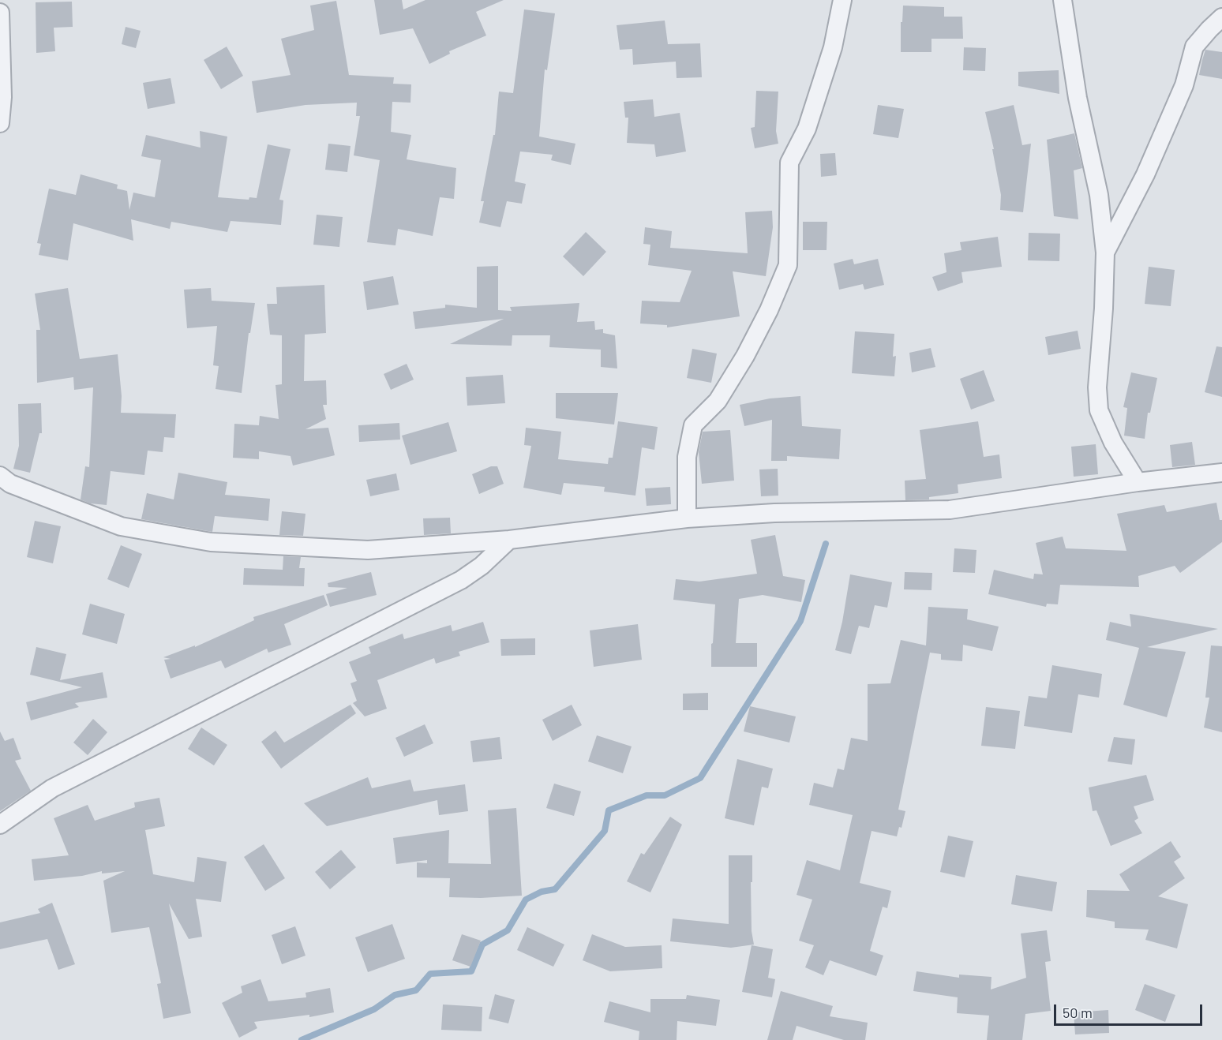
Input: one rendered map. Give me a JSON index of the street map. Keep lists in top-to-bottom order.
{
  "scale_bar": "50 m"
}
